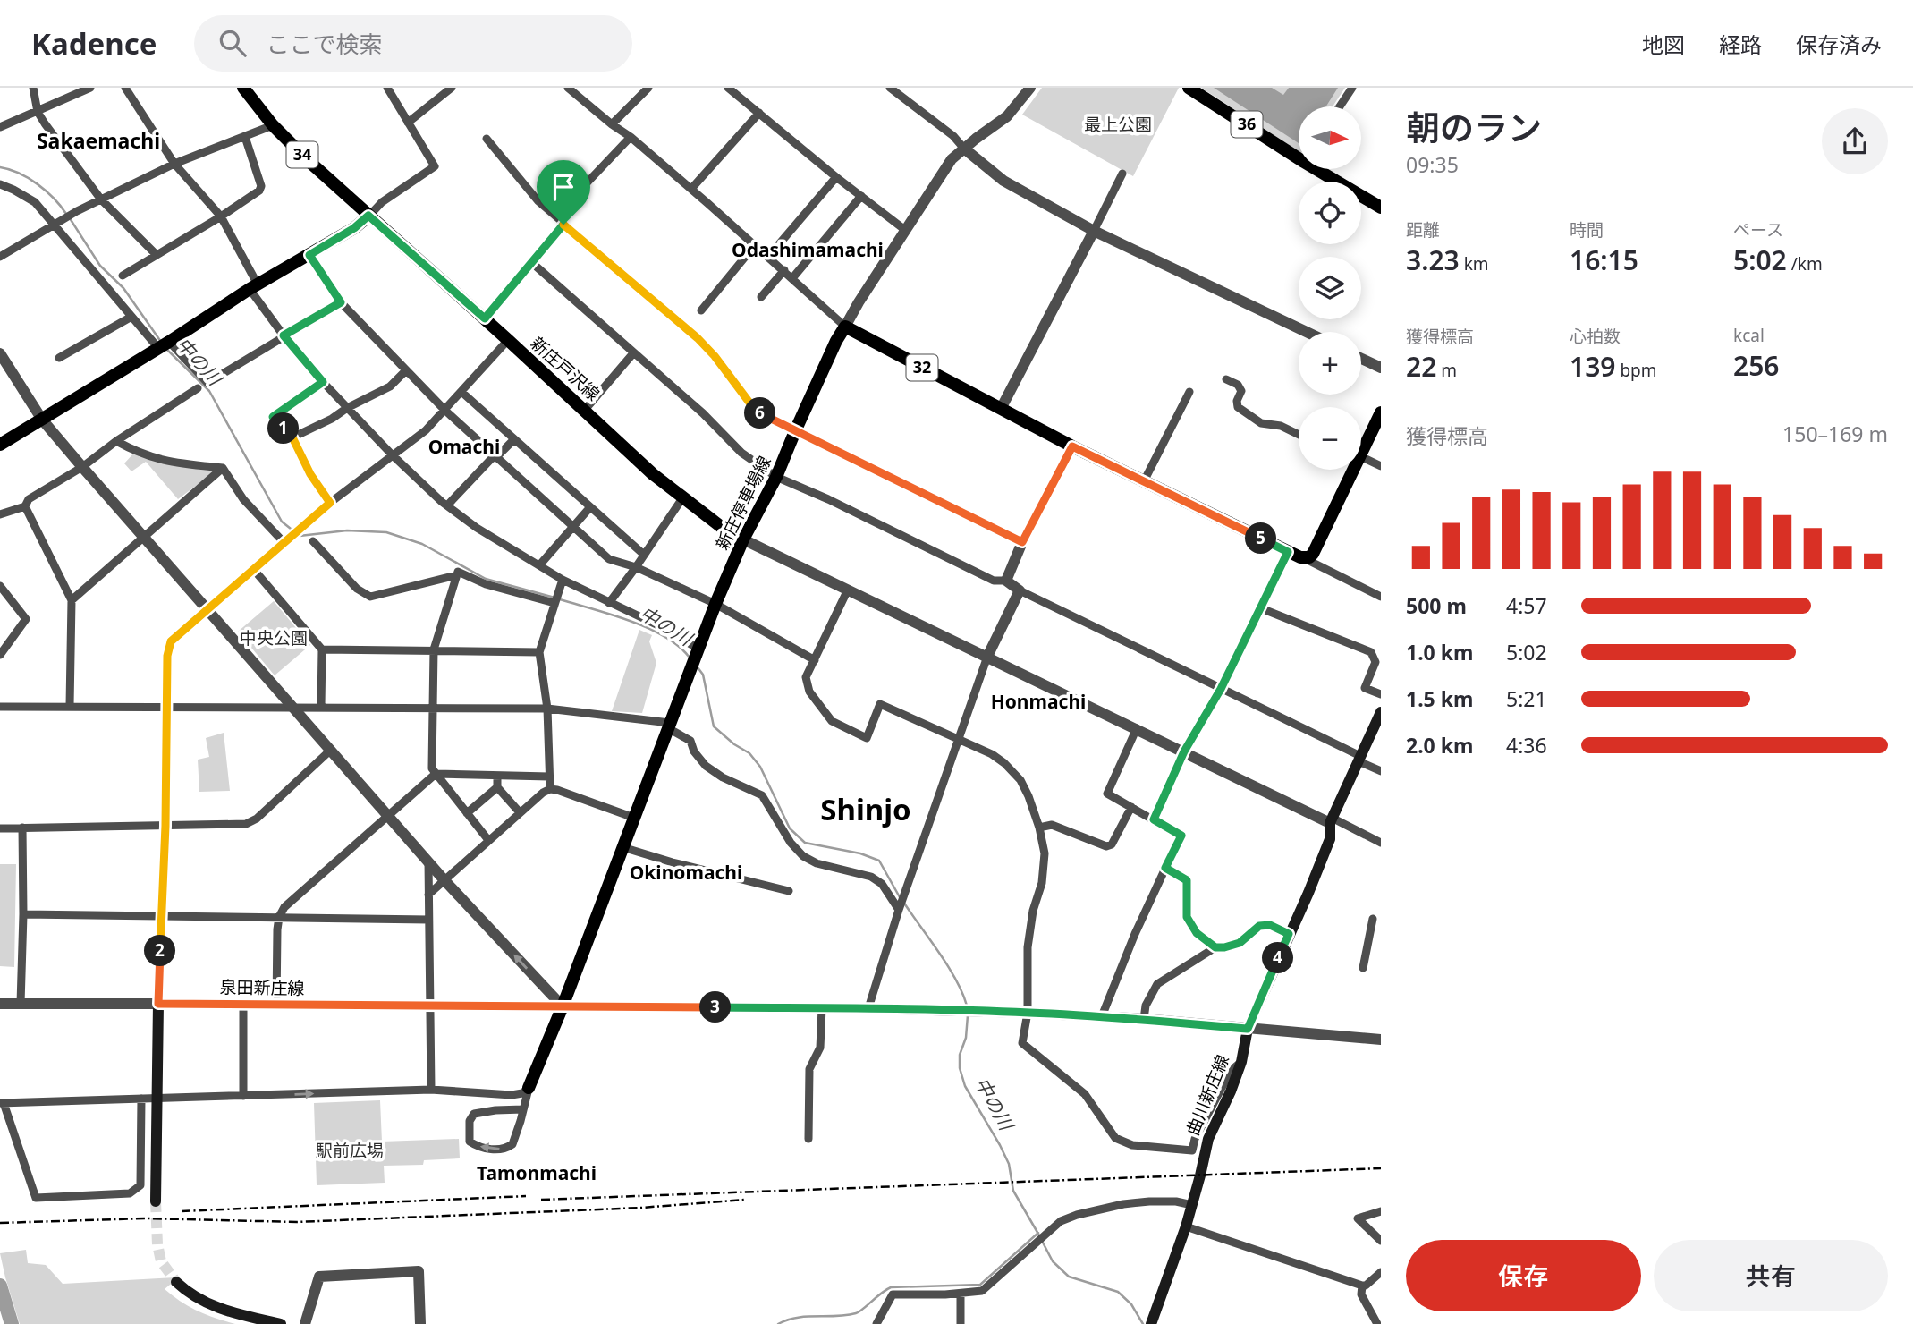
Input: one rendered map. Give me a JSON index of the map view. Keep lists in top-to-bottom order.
{
  "streets": {
    "main road": [
      "36",
      "34",
      "32",
      "新庄戸沢線",
      "新庄停車場線",
      "泉田新庄線",
      "曲川新庄線"
    ]
  },
  "crossings": [
    ["32", "新庄停車場線"],
    ["新庄戸沢線", "新庄停車場線"],
    ["新庄停車場線", "泉田新庄線"]
  ],
  "districts": [
    "Sakaemachi",
    "Odashimamachi",
    "Omachi",
    "Honmachi",
    "Shinjo",
    "Okinomachi",
    "Tamonmachi"
  ],
  "water": ["中の川"],
  "parks": ["最上公園", "中央公園", "駅前広場"],
  "north": "right",
  "page": {
    "header": "Kadence",
    "search": "ここで検索",
    "nav": ["地図", "経路", "保存済み"],
    "heading": ["朝のラン", "09:35"],
    "map_buttons": ["+", "−"],
    "stats": [
      ["距離", "3.23 km"],
      ["時間", "16:15"],
      ["ペース", "5:02 /km"],
      ["獲得標高", "22 m"],
      ["心拍数", "139 bpm"],
      ["kcal", "256"]
    ],
    "pins": [
      "6",
      "1",
      "5",
      "2",
      "4",
      "3"
    ],
    "chart": ["獲得標高", "150–169 m"],
    "list": [
      {
        "name": "500 m",
        "note": "4:57"
      },
      {
        "name": "1.0 km",
        "note": "5:02"
      },
      {
        "name": "1.5 km",
        "note": "5:21"
      },
      {
        "name": "2.0 km",
        "note": "4:36"
      }
    ],
    "buttons": ["保存", "共有"]
  }
}
